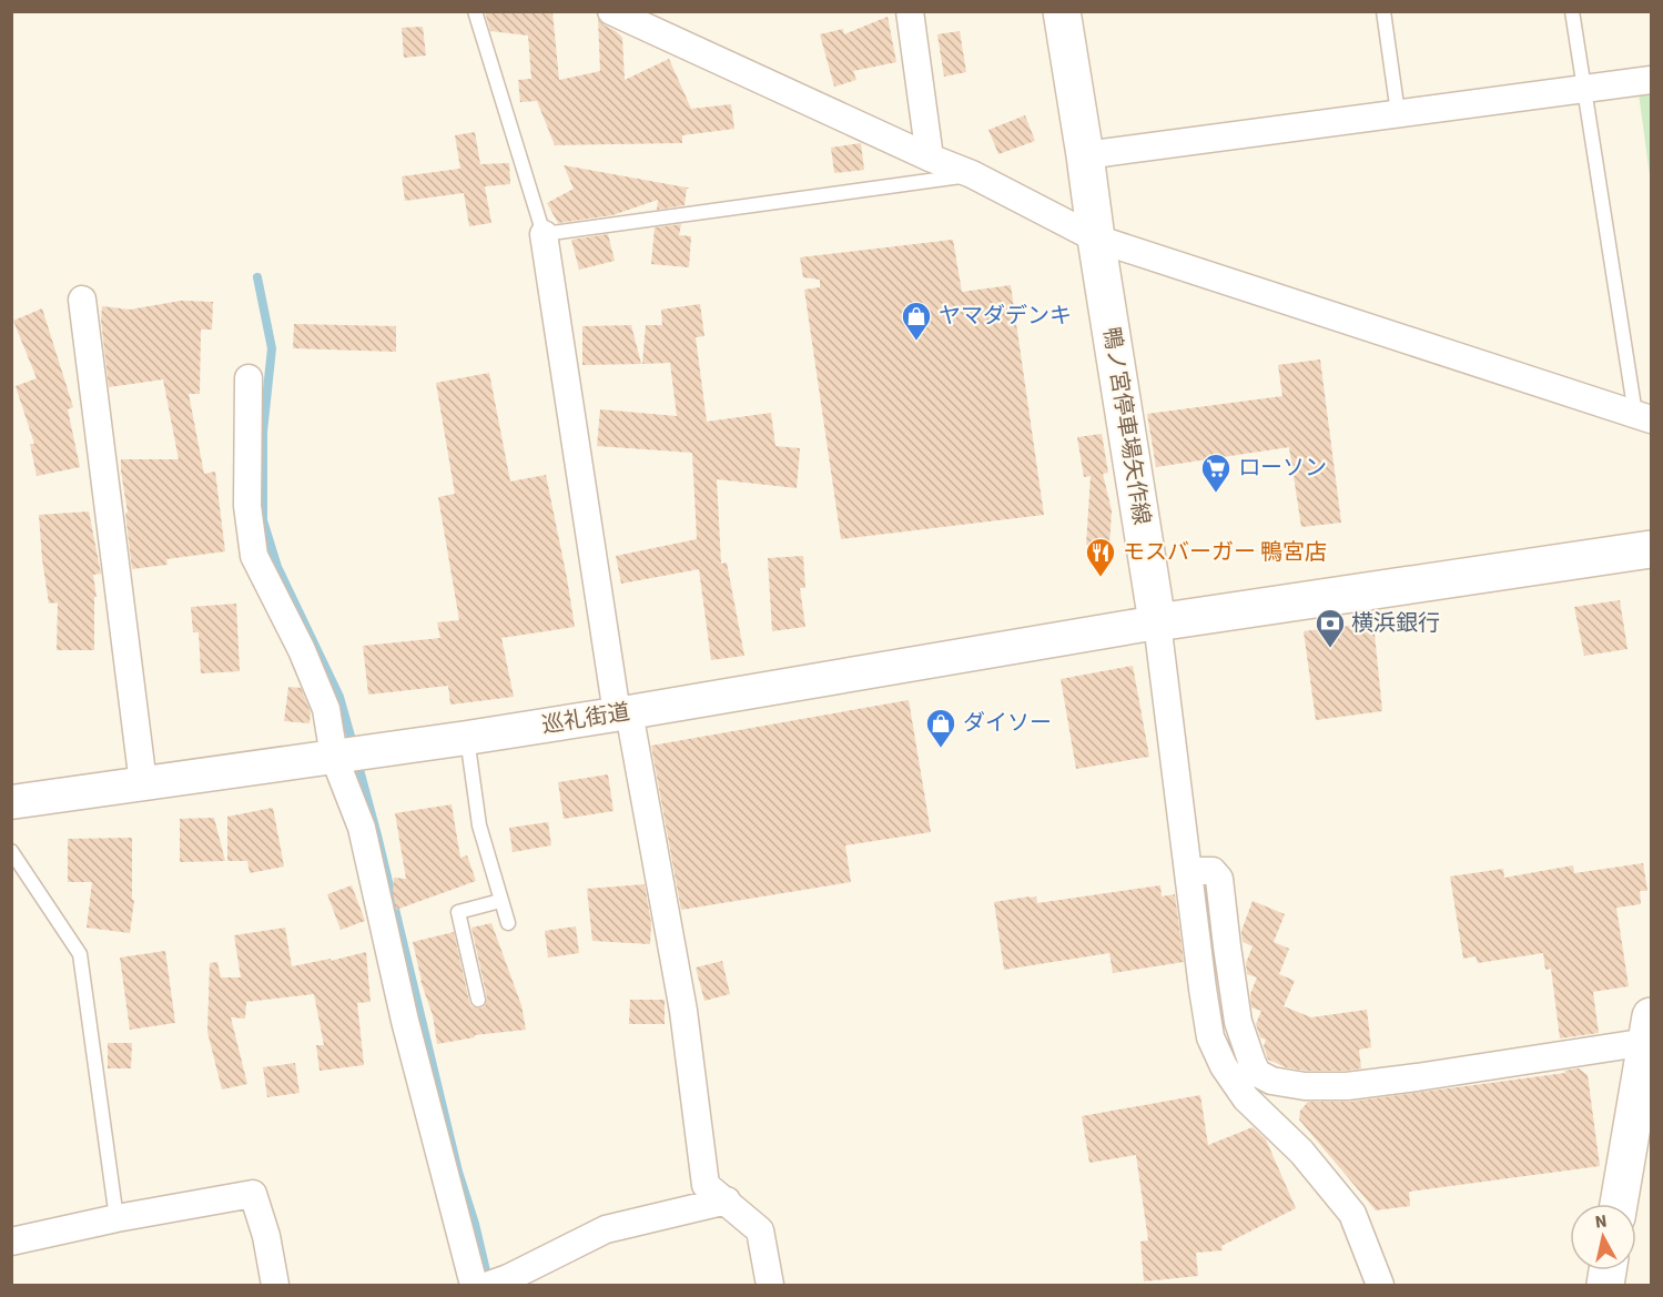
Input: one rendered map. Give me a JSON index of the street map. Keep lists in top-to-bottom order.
{
  "streets": {
    "main road": ["鴨ノ宮停車場矢作線"],
    "street": ["巡礼街道"]
  },
  "crossings": [
    ["鴨ノ宮停車場矢作線", "巡礼街道"]
  ],
  "places": {
    "shop": ["ヤマダデンキ", "ダイソー"],
    "supermarket": ["ローソン"],
    "restaurant": ["モスバーガー 鴨宮店"],
    "bank": ["横浜銀行"]
  },
  "north": "top"
}
